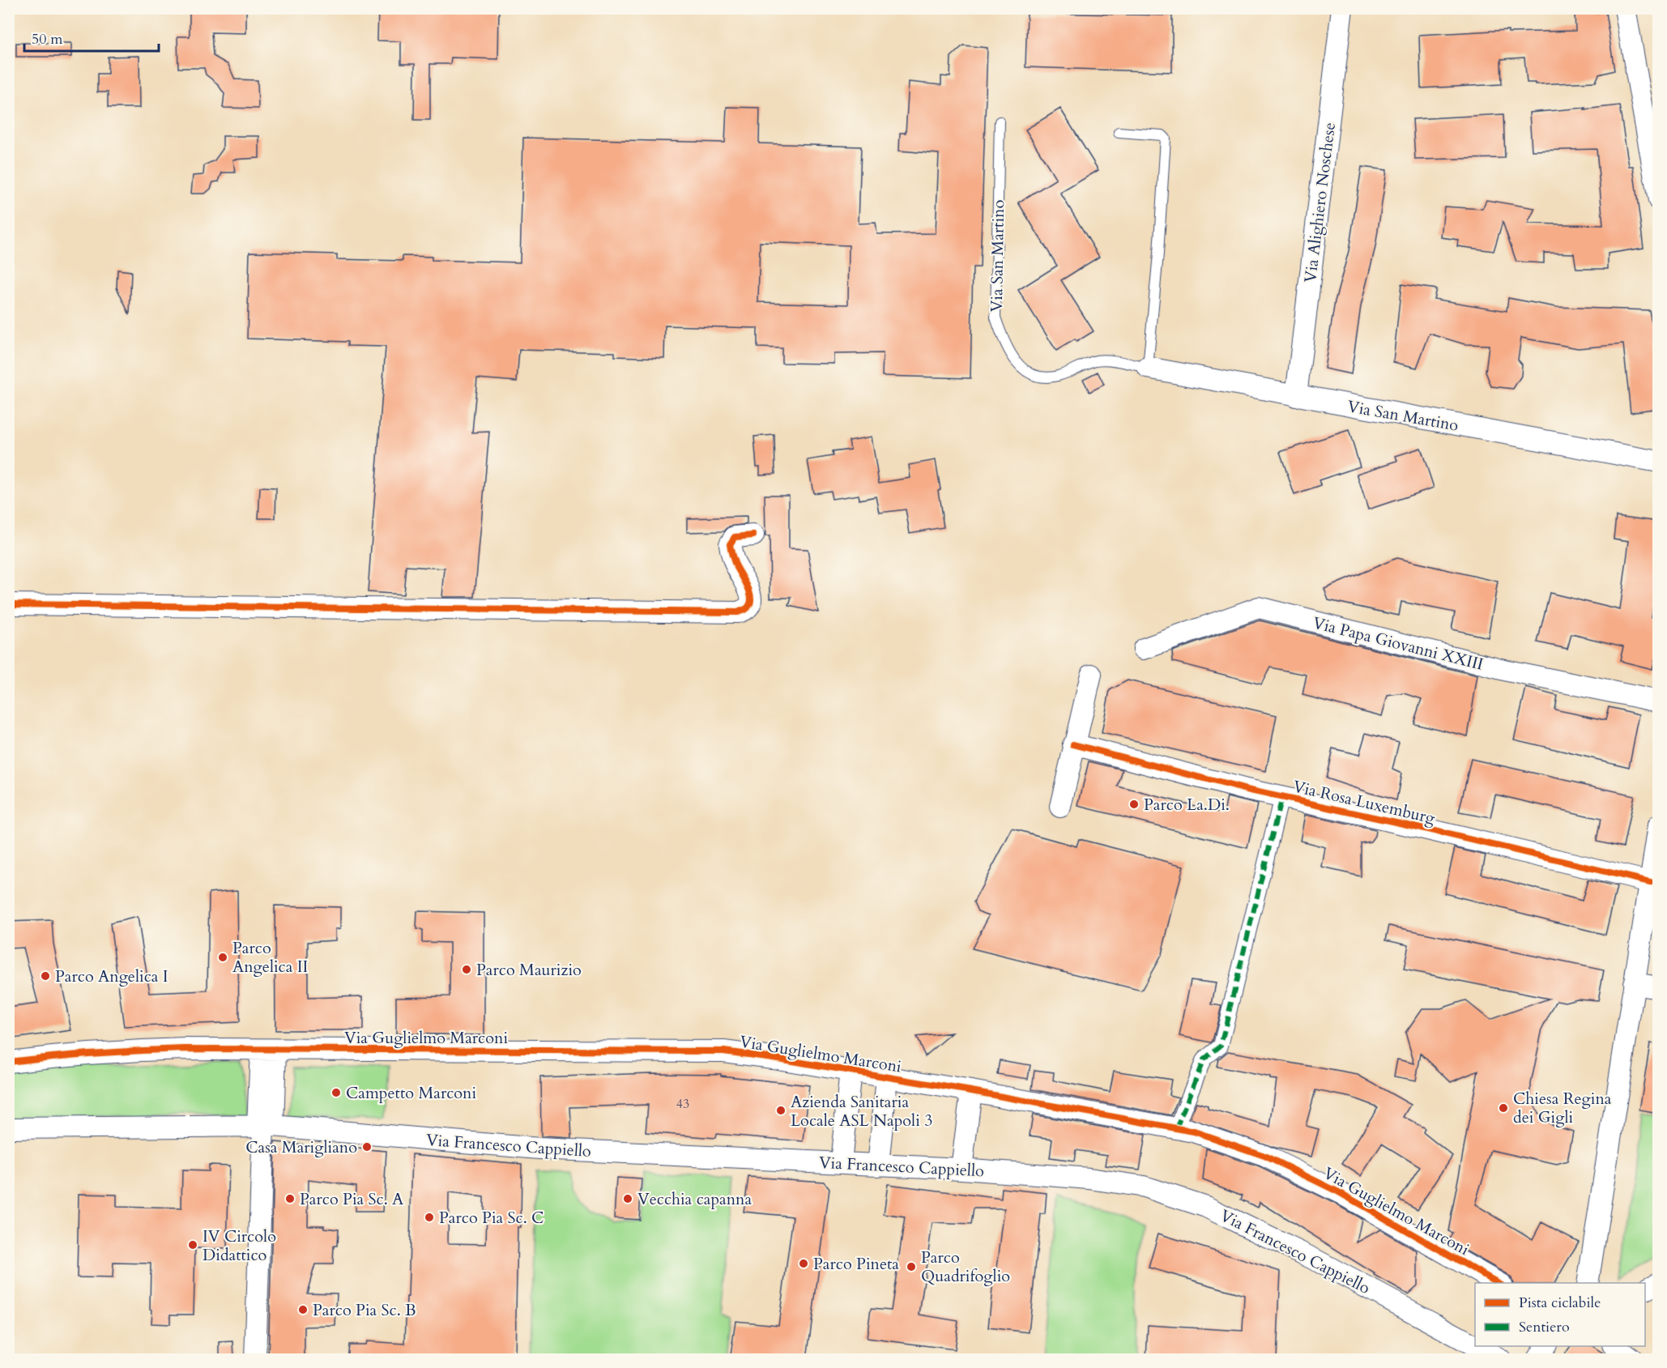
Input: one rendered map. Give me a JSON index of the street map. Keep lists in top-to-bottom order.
{
  "streets": {
    "street": [
      "Via Alighiero Noschese",
      "Via San Martino",
      "Via Papa Giovanni XXIII",
      "Via Rosa Luxemburg",
      "Via Guglielmo Marconi",
      "Via Francesco Cappiello"
    ]
  },
  "crossings": [
    ["Via Alighiero Noschese", "Via San Martino"]
  ],
  "places": [
    "Parco La.Di.",
    "Parco Angelica II",
    "Parco Maurizio",
    "Parco Angelica I",
    "Campetto Marconi",
    "Chiesa Regina dei Gigli",
    "Azienda Sanitaria Locale ASL Napoli 3",
    "Casa Marigliano",
    "Parco Pia Sc. A",
    "Vecchia capanna",
    "Parco Pia Sc. C",
    "IV Circolo Didattico",
    "Parco Pineta",
    "Parco Quadrifoglio",
    "Parco Pia Sc. B"
  ],
  "house_numbers": ["43"],
  "legend": ["Pista ciclabile", "Sentiero"],
  "scale_bar": "50 m"
}
